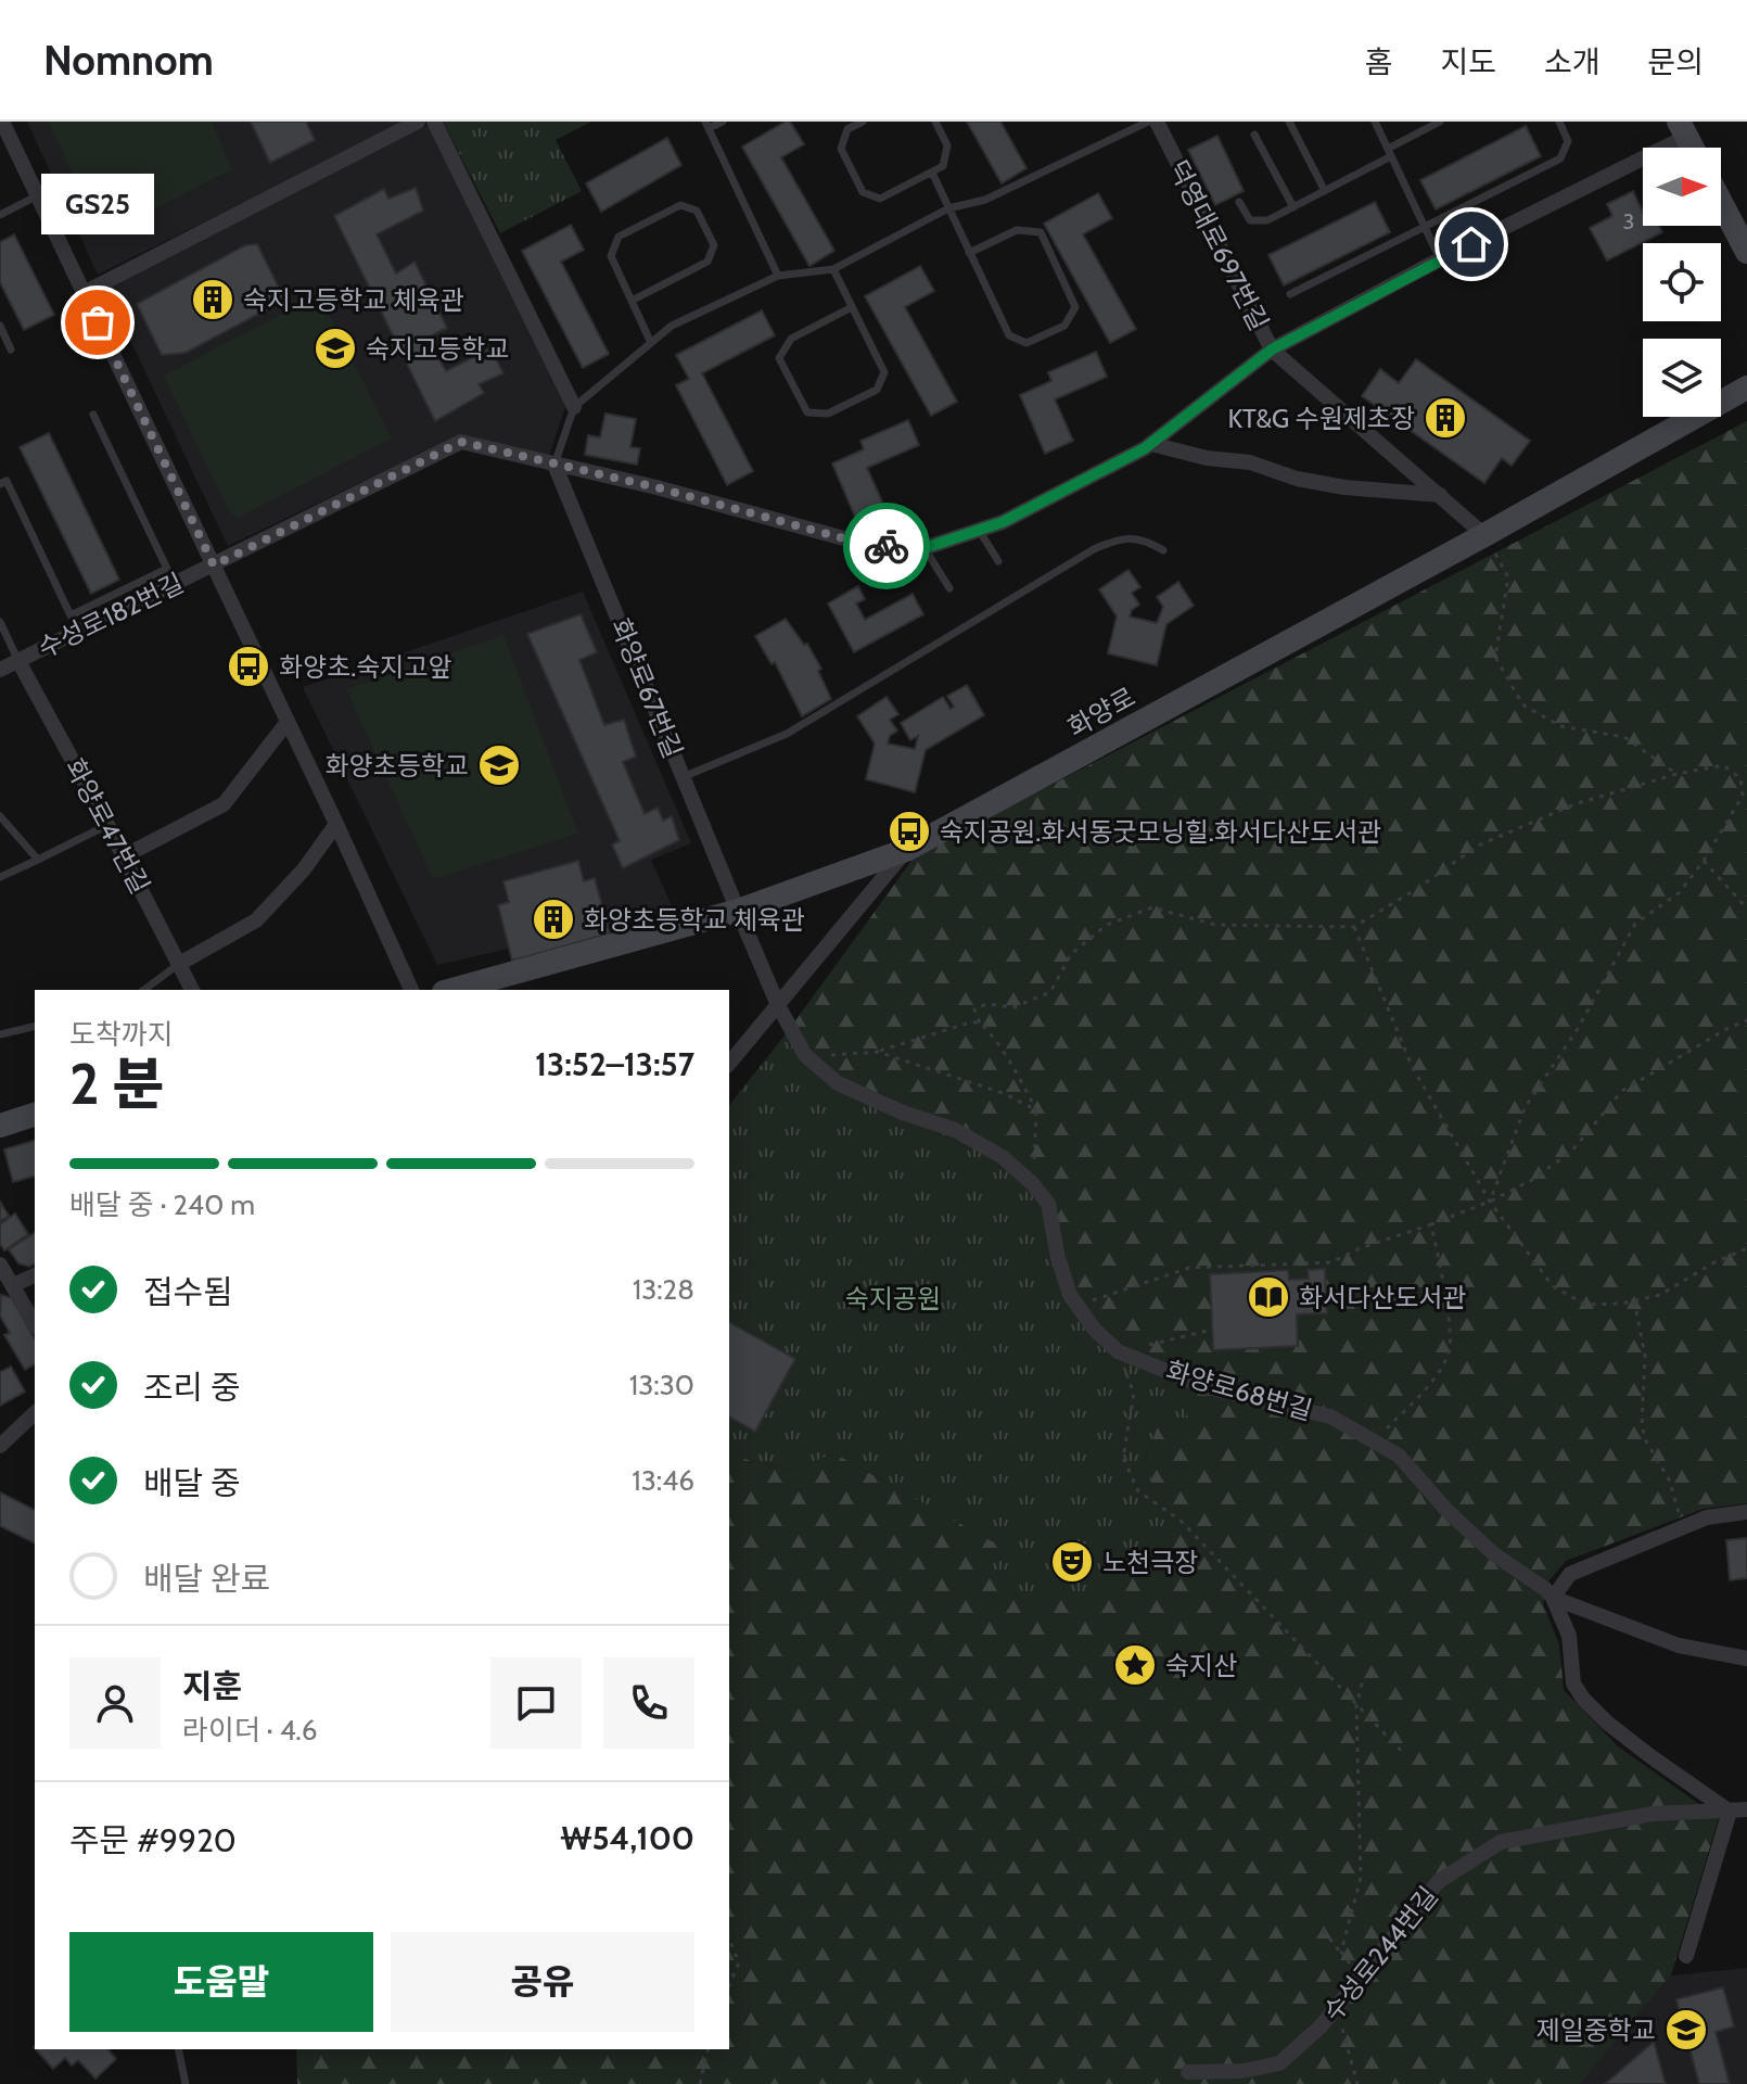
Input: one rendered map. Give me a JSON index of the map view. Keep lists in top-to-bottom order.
{
  "streets": {
    "street": [
      "덕영대로697번길",
      "수성로182번길",
      "화양로67번길",
      "화양로",
      "화양로47번길",
      "화양로68번길",
      "수성로244번길"
    ]
  },
  "crossings": [
    ["덕영대로697번길", "수성로182번길"],
    ["덕영대로697번길", "화양로"],
    ["수성로182번길", "화양로67번길"],
    ["수성로182번길", "화양로47번길"],
    ["화양로67번길", "화양로"],
    ["화양로67번길", "화양로68번길"],
    ["화양로", "화양로68번길"]
  ],
  "parks": ["숙지공원"],
  "places": {
    "building": ["숙지고등학교 체육관", "KT&G 수원제초장", "화양초등학교 체육관"],
    "other": ["GS25"],
    "school or university": ["숙지고등학교", "화양초등학교", "제일중학교"],
    "bus stop": ["화양초.숙지고앞", "숙지공원.화서동굿모닝힐.화서다산도서관"],
    "library": ["화서다산도서관"],
    "theatre": ["노천극장"],
    "place": ["숙지산"]
  },
  "house_numbers": ["3"],
  "north": "right",
  "page": {
    "header": "Nomnom",
    "nav": [
      "홈",
      "지도",
      "소개",
      "문의"
    ],
    "bubble": "GS25",
    "heading": ["2 분", "도착까지", "13:52–13:57"],
    "panel": [
      "지훈",
      "라이더 · 4.6",
      "주문 #9920",
      "₩54,100"
    ],
    "bar": "배달 중 · 240 m",
    "list": [
      ["접수됨", "13:28"],
      ["조리 중", "13:30"],
      ["배달 중", "13:46"],
      "배달 완료"
    ],
    "buttons": ["도움말", "공유"]
  }
}
